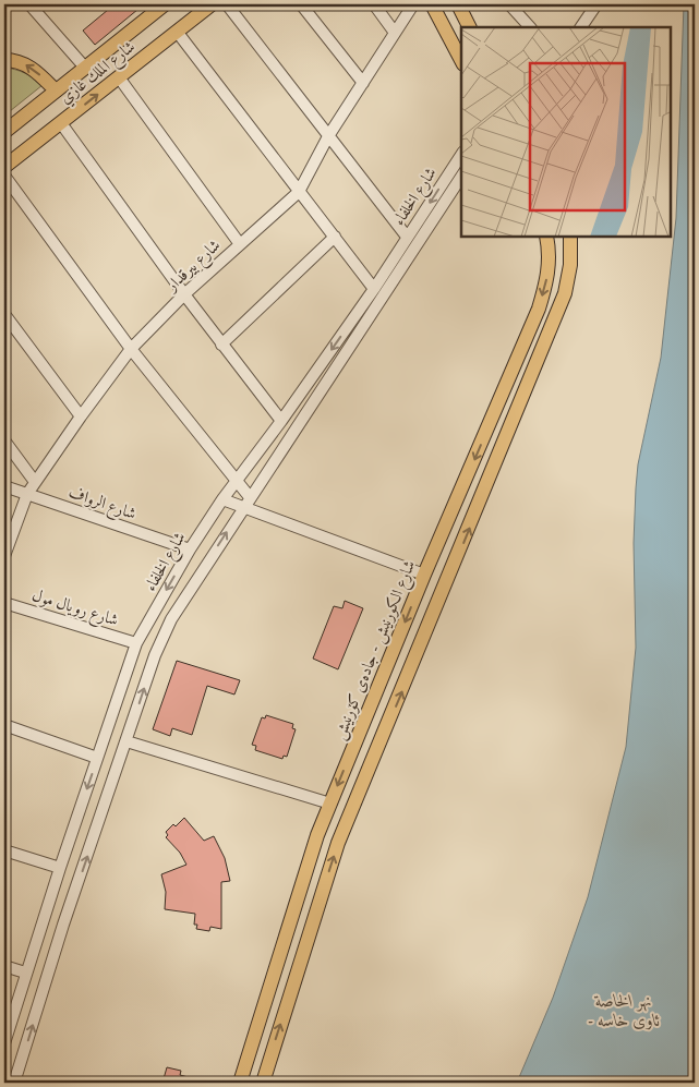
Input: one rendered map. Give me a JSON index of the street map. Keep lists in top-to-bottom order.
{
  "streets": {
    "main road": ["شارع الملك غازي", "شارع الكورنيش - جادەی کۆرنیش"],
    "street": [
      "شارع الخلفاء",
      "شارع بيرقدار",
      "شارع الرواف",
      "شارع رويال مول"
    ]
  },
  "crossings": [
    ["شارع الخلفاء", "شارع الرواف"],
    ["شارع الخلفاء", "شارع رويال مول"],
    ["شارع بيرقدار", "شارع الرواف"]
  ],
  "water": ["نهر الخاصة - ئاوی خاسە"]
}
